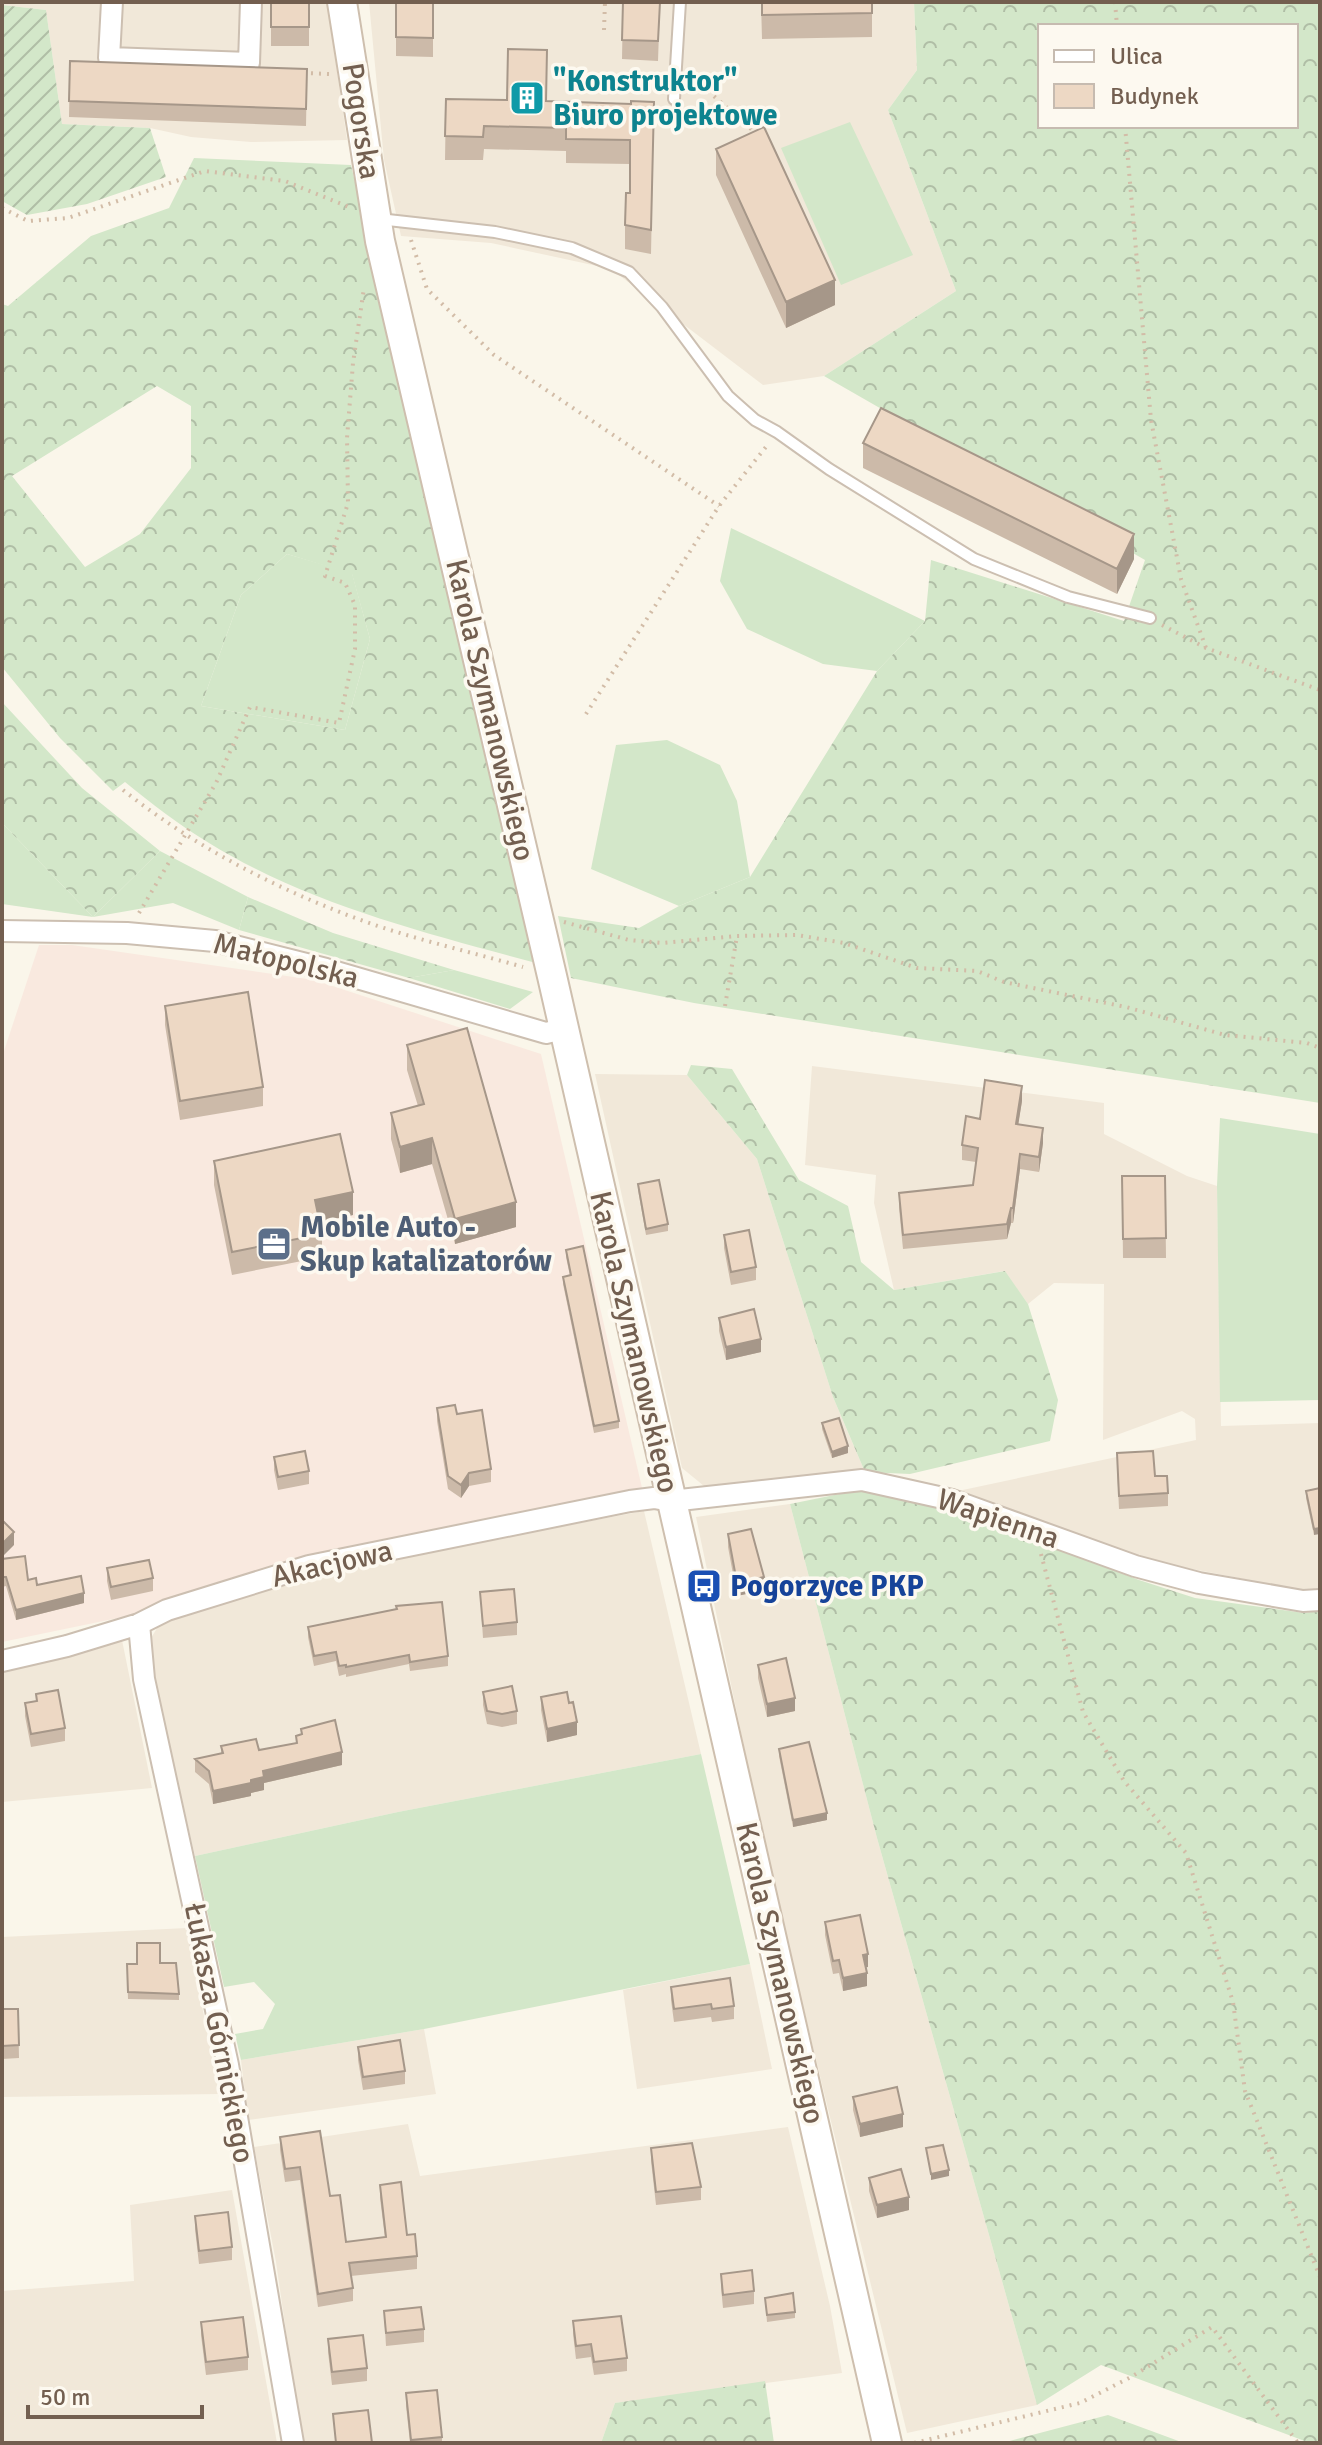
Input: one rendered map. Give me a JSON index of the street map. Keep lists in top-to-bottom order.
{
  "streets": {
    "street": [
      "Pogorska",
      "Karola Szymanowskiego",
      "Małopolska",
      "Wapienna",
      "Akacjowa",
      "Łukasza Górnickiego"
    ]
  },
  "crossings": [
    ["Pogorska", "Karola Szymanowskiego"],
    ["Karola Szymanowskiego", "Małopolska"],
    ["Karola Szymanowskiego", "Wapienna"],
    ["Karola Szymanowskiego", "Akacjowa"],
    ["Wapienna", "Akacjowa"],
    ["Akacjowa", "Łukasza Górnickiego"]
  ],
  "places": {
    "building": ["\"Konstruktor\" Biuro projektowe"],
    "office": ["Mobile Auto - Skup katalizatorów"],
    "bus stop": ["Pogorzyce PKP"]
  },
  "legend": ["Ulica", "Budynek"],
  "scale_bar": "50 m"
}
